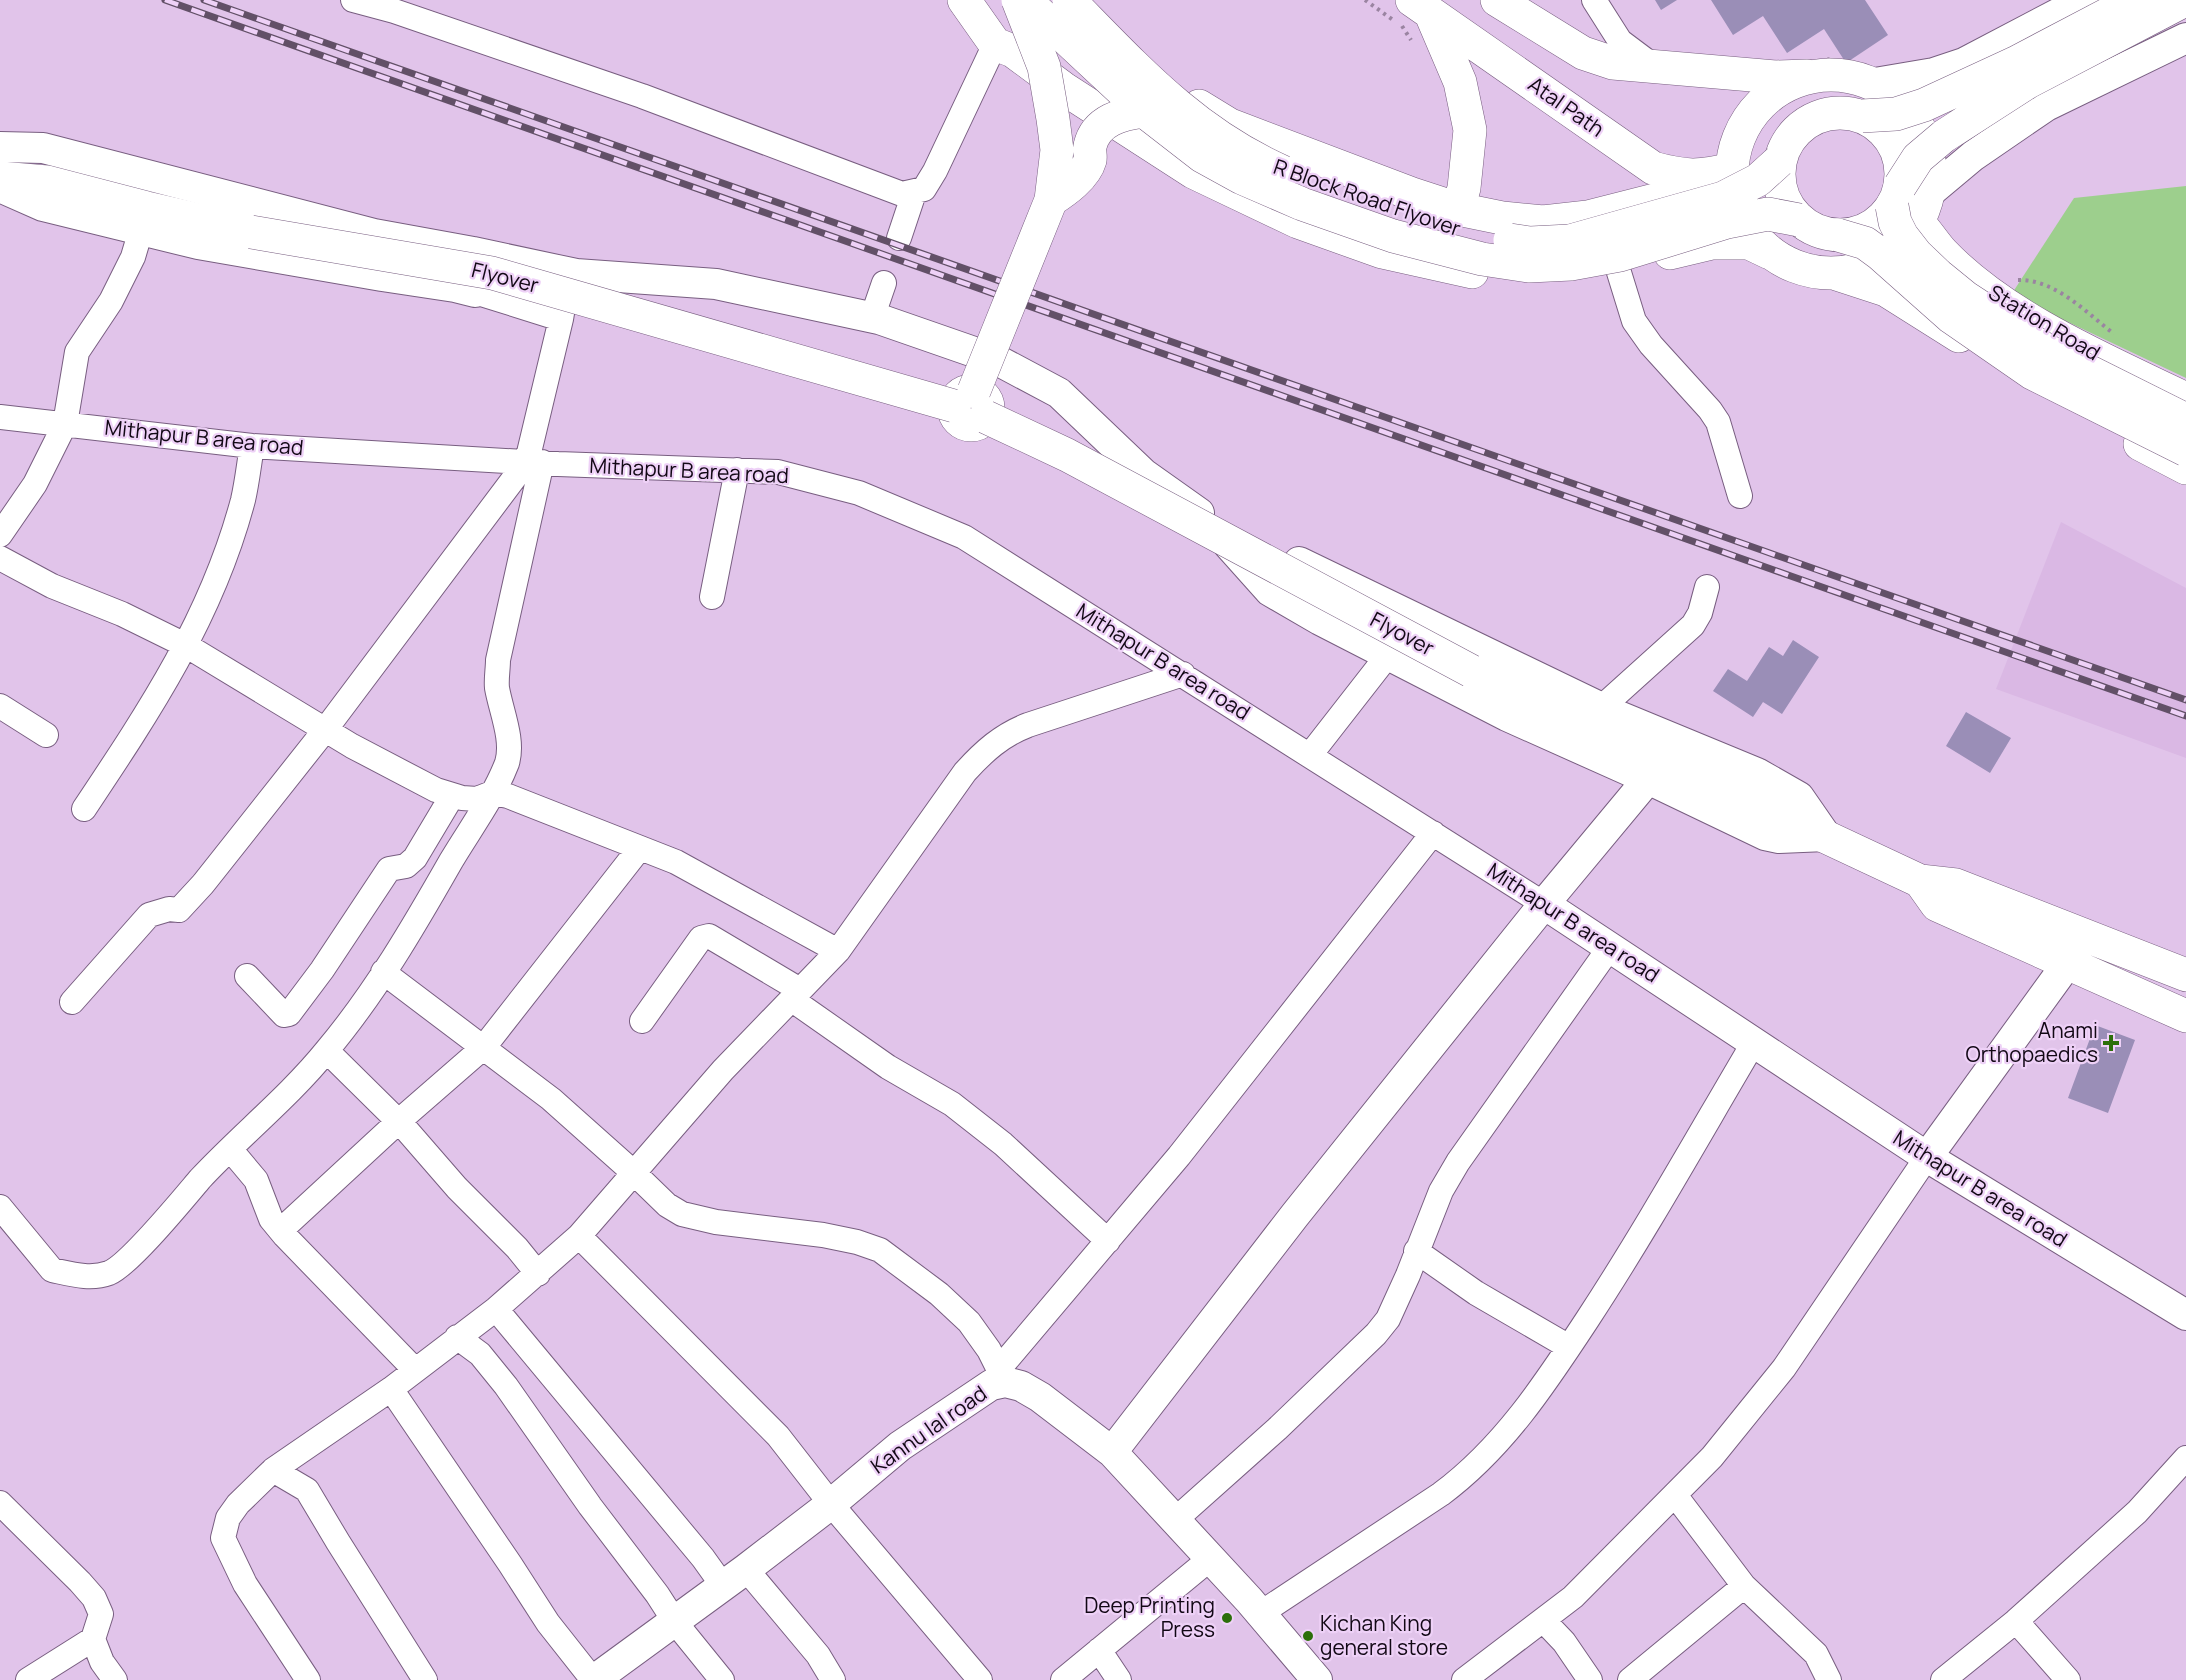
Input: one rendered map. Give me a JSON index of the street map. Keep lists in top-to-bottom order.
{
  "streets": {
    "main road": [
      "Atal Path",
      "R Block Road Flyover",
      "Flyover",
      "Station Road"
    ],
    "street": ["Mithapur B area road", "Kannu lal road"]
  },
  "crossings": [
    ["R Block Road Flyover", "Station Road"]
  ],
  "places": {
    "health": ["Anami Orthopaedics"],
    "other": ["Deep Printing Press", "Kichan King general store"]
  }
}
